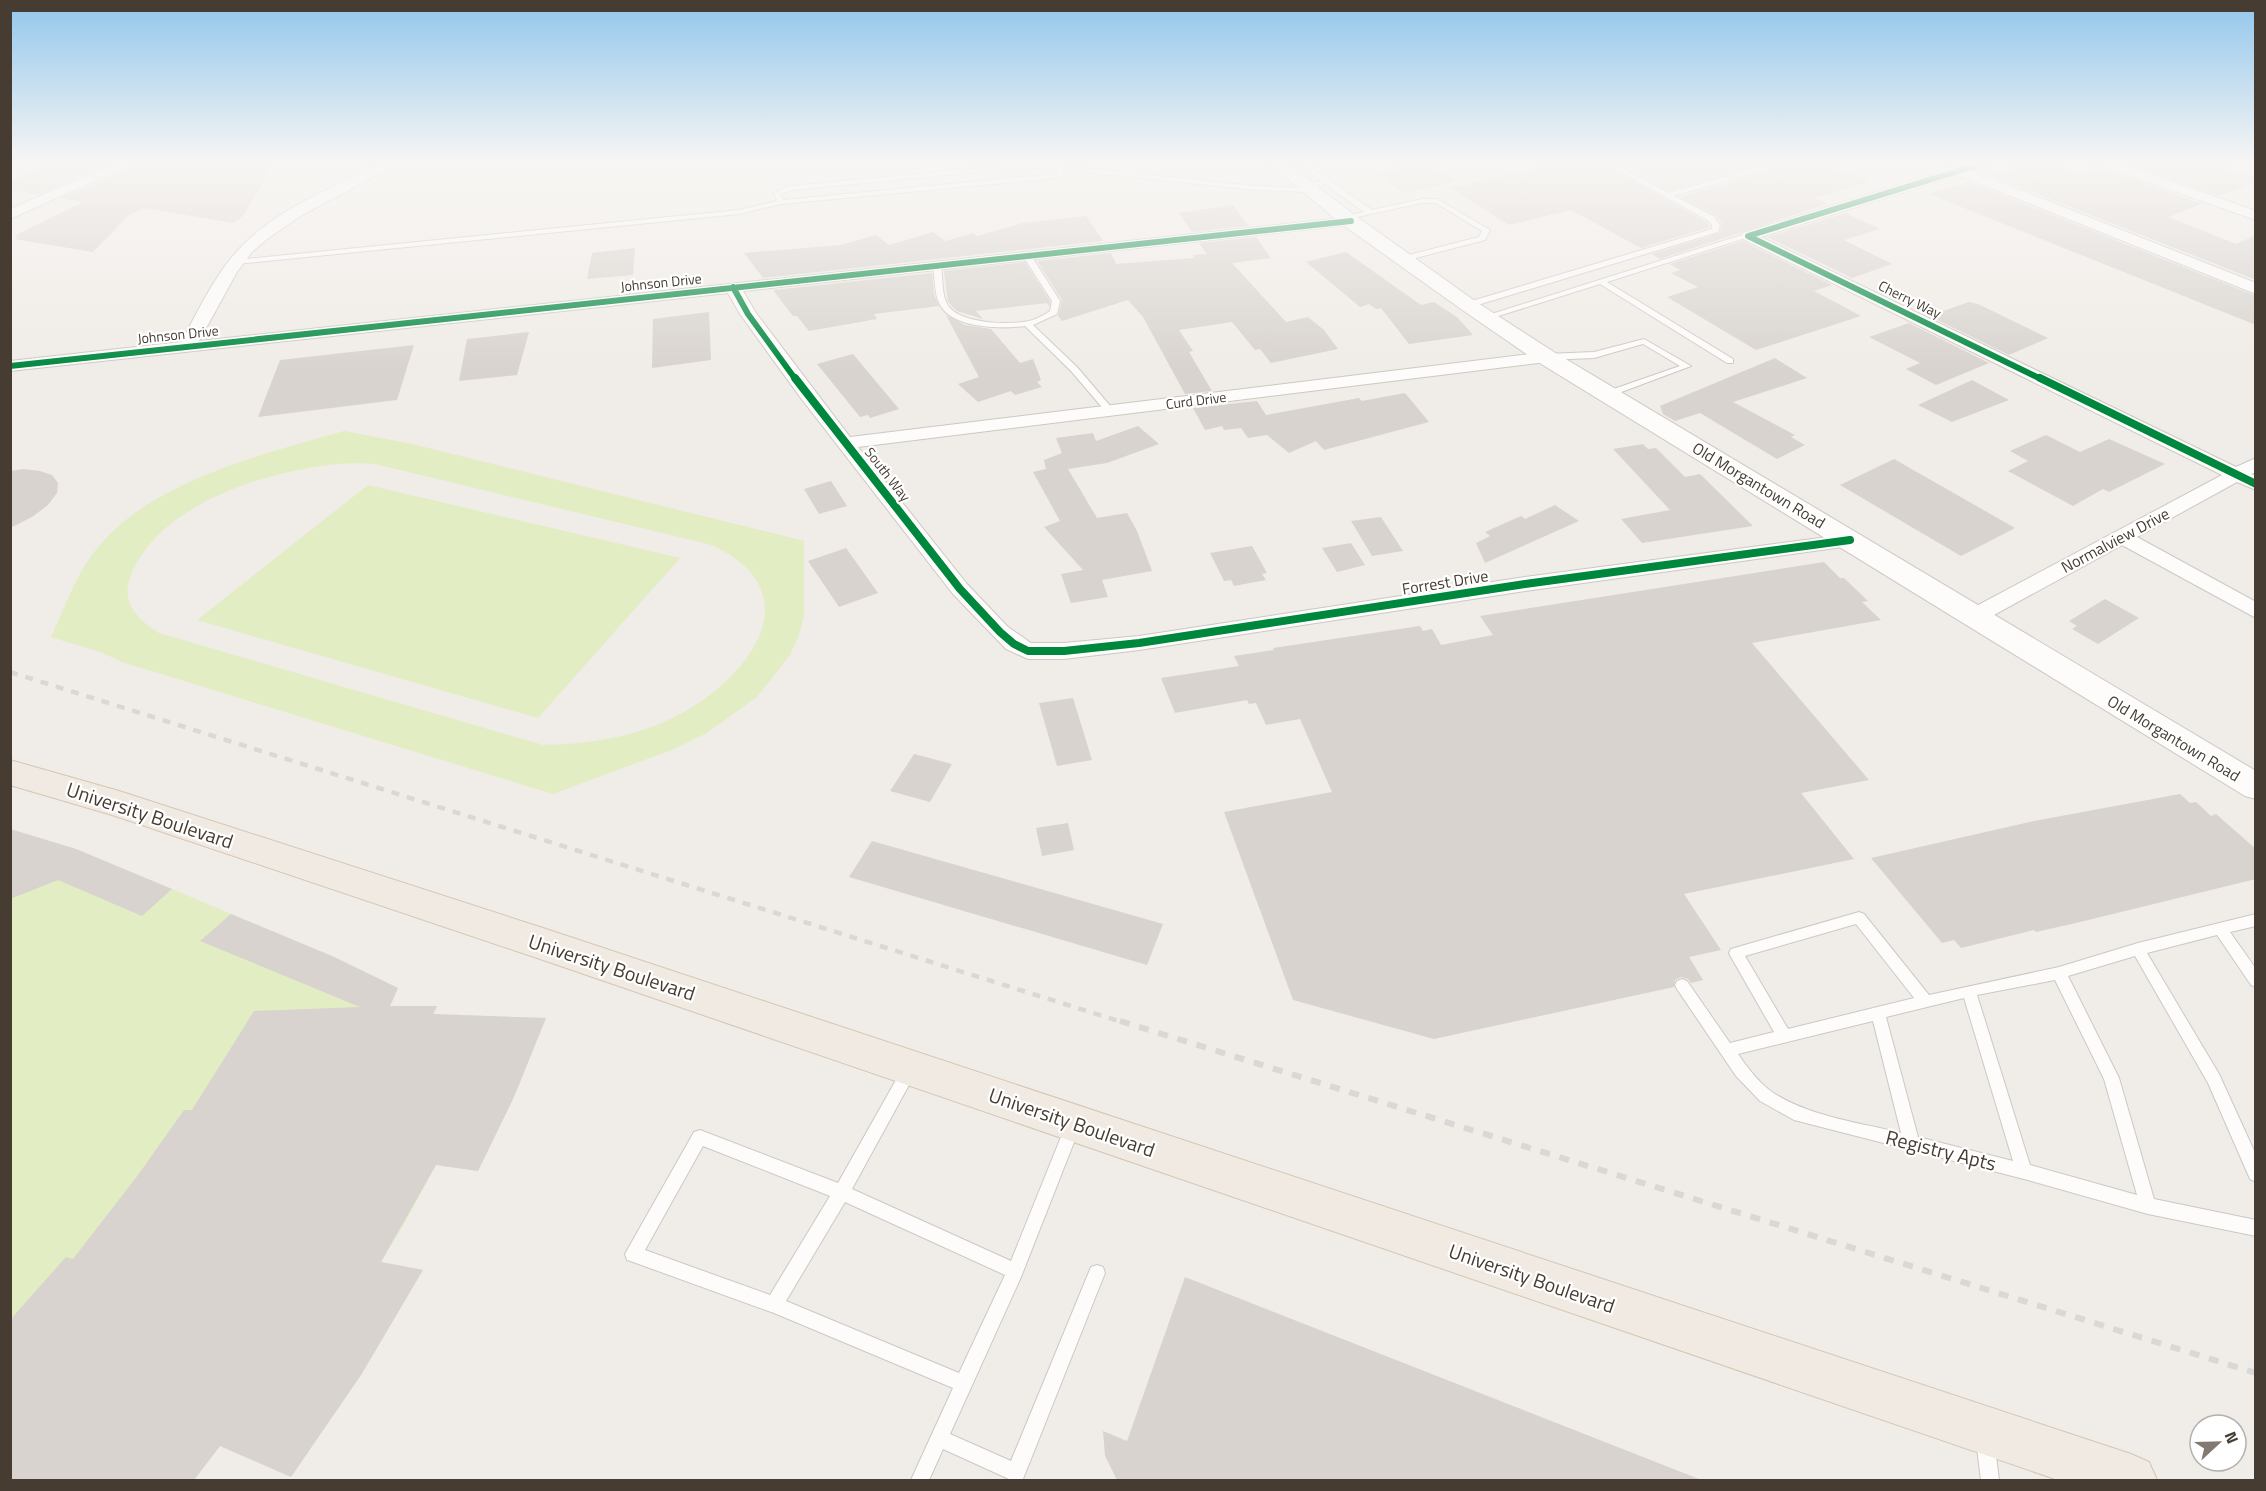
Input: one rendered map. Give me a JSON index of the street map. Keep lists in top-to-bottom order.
{
  "streets": {
    "main road": ["University Boulevard"],
    "street": [
      "Johnson Drive",
      "Cherry Way",
      "Curd Drive",
      "South Way",
      "Old Morgantown Road",
      "Normalview Drive",
      "Forrest Drive"
    ],
    "lane": ["Registry Apts"]
  },
  "crossings": [
    ["Johnson Drive", "South Way"],
    ["Cherry Way", "Normalview Drive"],
    ["Curd Drive", "South Way"],
    ["Curd Drive", "Old Morgantown Road"],
    ["South Way", "Forrest Drive"],
    ["Old Morgantown Road", "Normalview Drive"],
    ["Old Morgantown Road", "Forrest Drive"]
  ],
  "north": "right"
}
